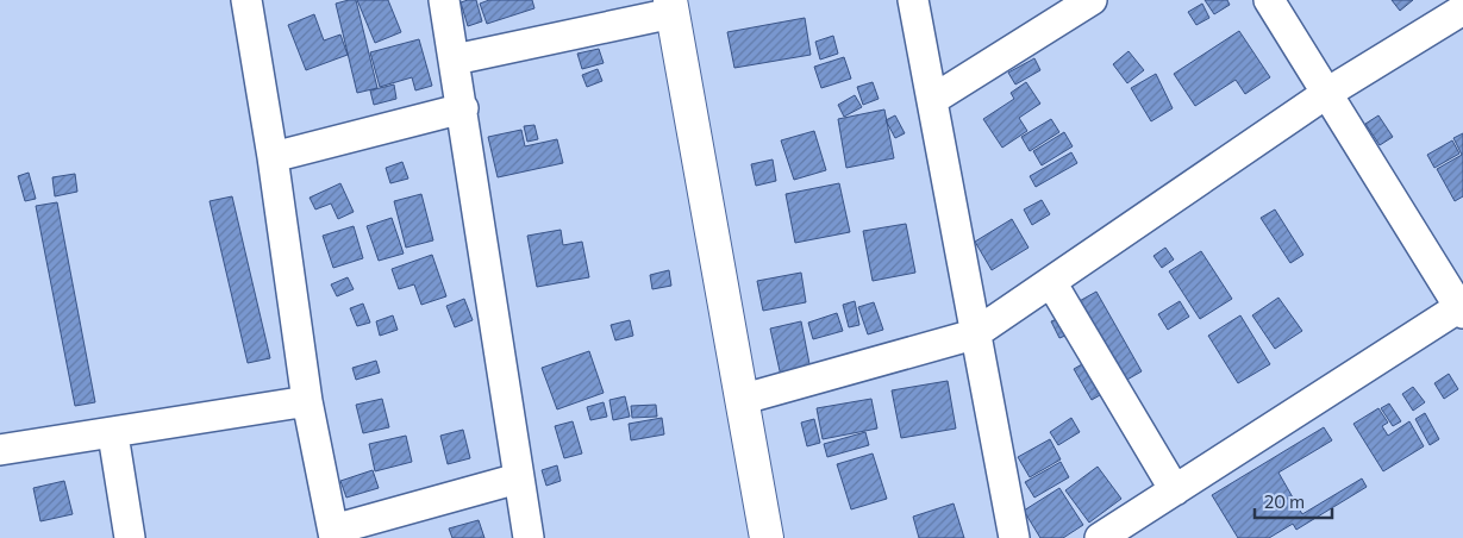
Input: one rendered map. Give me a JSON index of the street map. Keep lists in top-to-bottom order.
{
  "scale_bar": "20 m"
}
